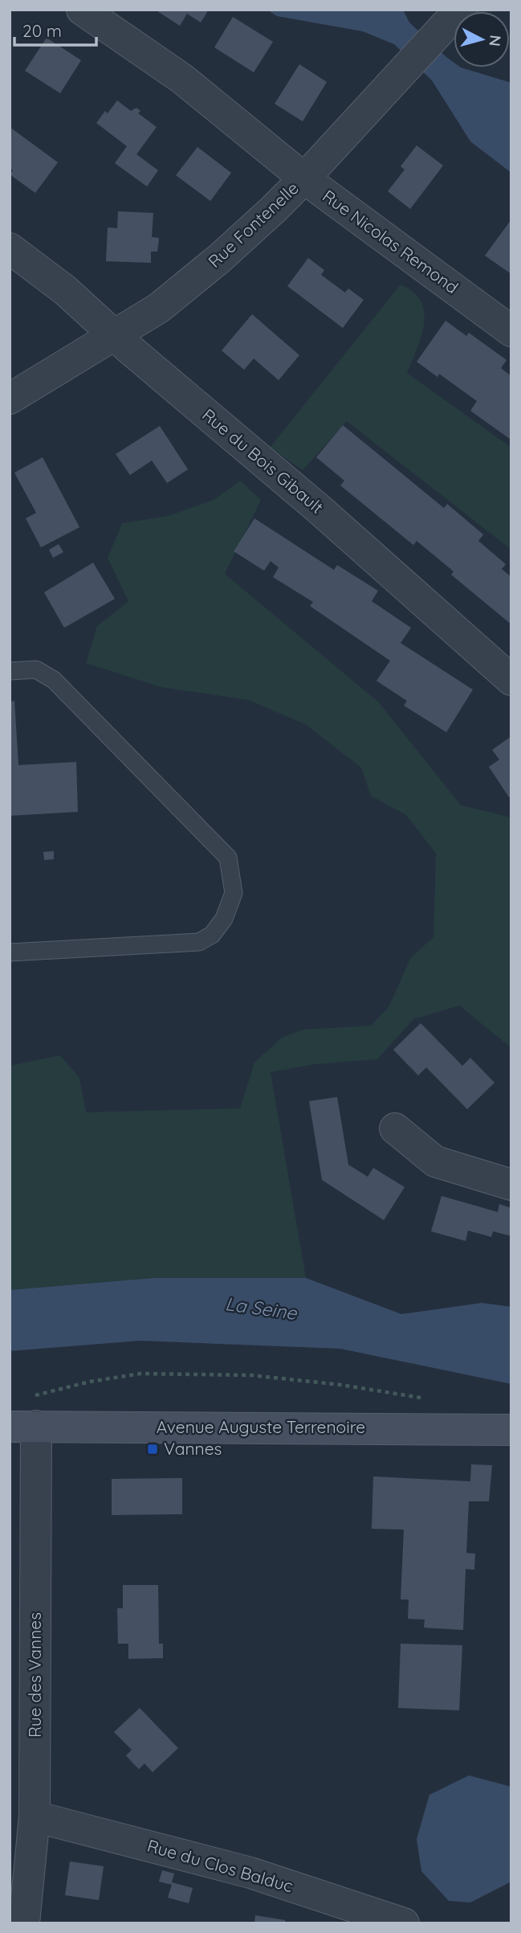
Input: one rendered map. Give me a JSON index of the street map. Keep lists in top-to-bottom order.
{
  "streets": {
    "street": [
      "Rue Fontenelle",
      "Rue Nicolas Remond",
      "Rue du Bois Gibault",
      "Avenue Auguste Terrenoire",
      "Rue des Vannes",
      "Rue du Clos Balduc"
    ]
  },
  "crossings": [
    ["Rue Fontenelle", "Rue Nicolas Remond"],
    ["Rue Fontenelle", "Rue du Bois Gibault"],
    ["Avenue Auguste Terrenoire", "Rue des Vannes"],
    ["Rue des Vannes", "Rue du Clos Balduc"]
  ],
  "water": ["La Seine"],
  "places": {
    "transit": ["Vannes"]
  },
  "scale_bar": "20 m",
  "north": "right"
}
